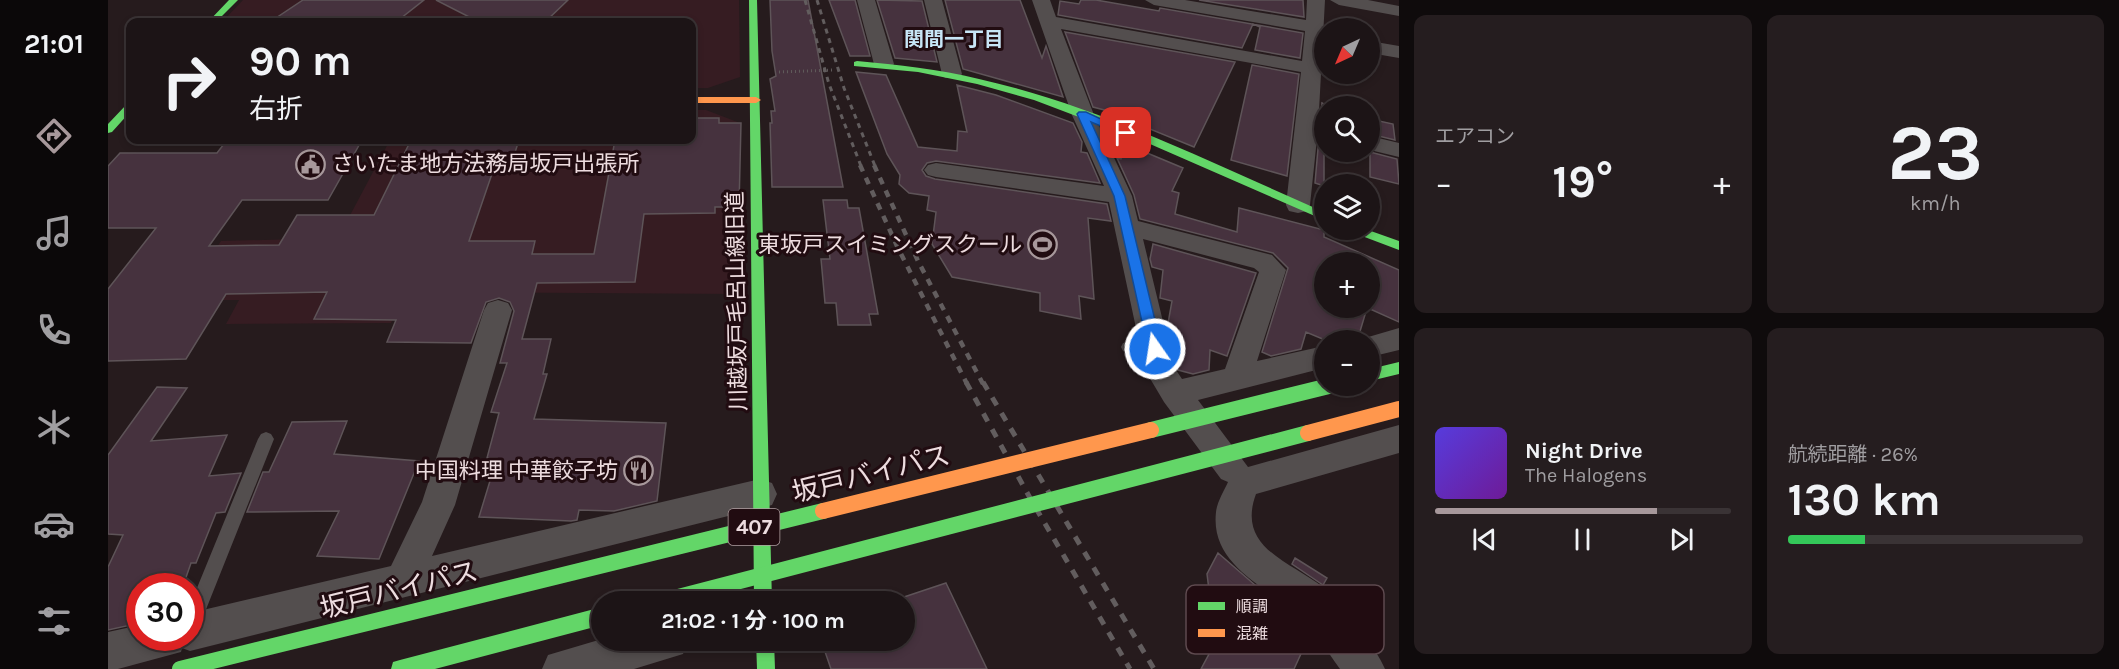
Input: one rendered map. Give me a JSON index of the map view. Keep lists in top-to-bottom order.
{
  "streets": {
    "main road": ["川越坂戸毛呂山線旧道", "坂戸バイパス", "407"]
  },
  "districts": ["関間一丁目"],
  "places": {
    "public building": ["さいたま地方法務局坂戸出張所"],
    "sports": ["東坂戸スイミングスクール"],
    "restaurant": ["中国料理 中華餃子坊"]
  },
  "legend": ["順調", "混雑"],
  "north": "bottom left",
  "page": {
    "tabs": "21:01",
    "tile": [
      "エアコン",
      ["23", "km/h"],
      ["航続距離 · 26%", "130 km"]
    ],
    "map_buttons": ["+", "−"],
    "turn": ["90 m", "右折"],
    "heat": ["−", "19°", "+"],
    "song": ["Night Drive", "The Halogens"],
    "limit": "30",
    "trip": "21:02 · 1 分 · 100 m"
  }
}
